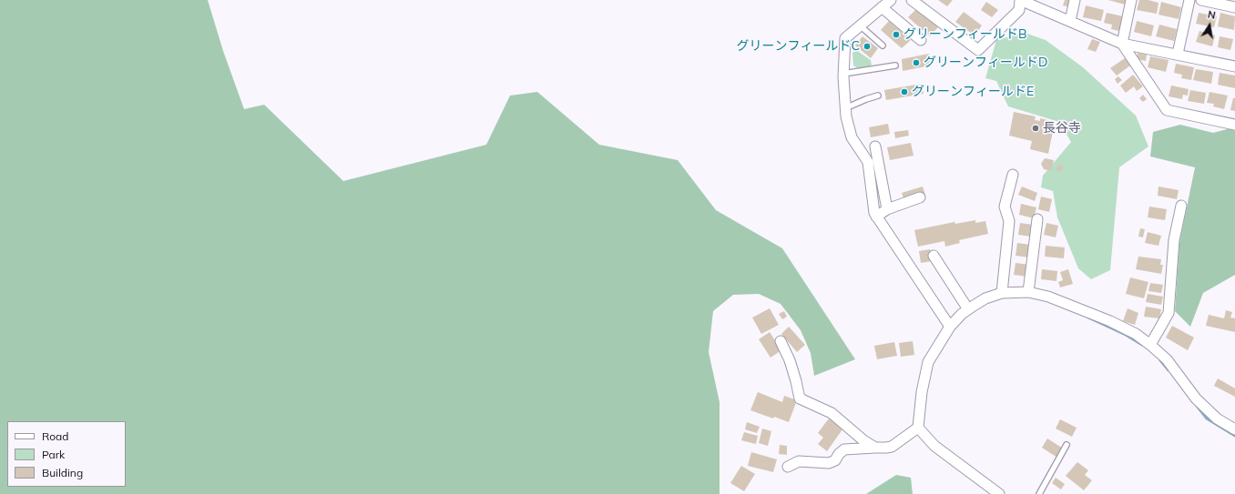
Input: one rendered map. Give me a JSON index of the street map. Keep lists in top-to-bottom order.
{
  "places": [
    "グリーンフィールドB",
    "グリーンフィールドC",
    "グリーンフィールドD",
    "グリーンフィールドE",
    "長谷寺"
  ],
  "legend": ["Road", "Park", "Building"],
  "north": "top"
}
